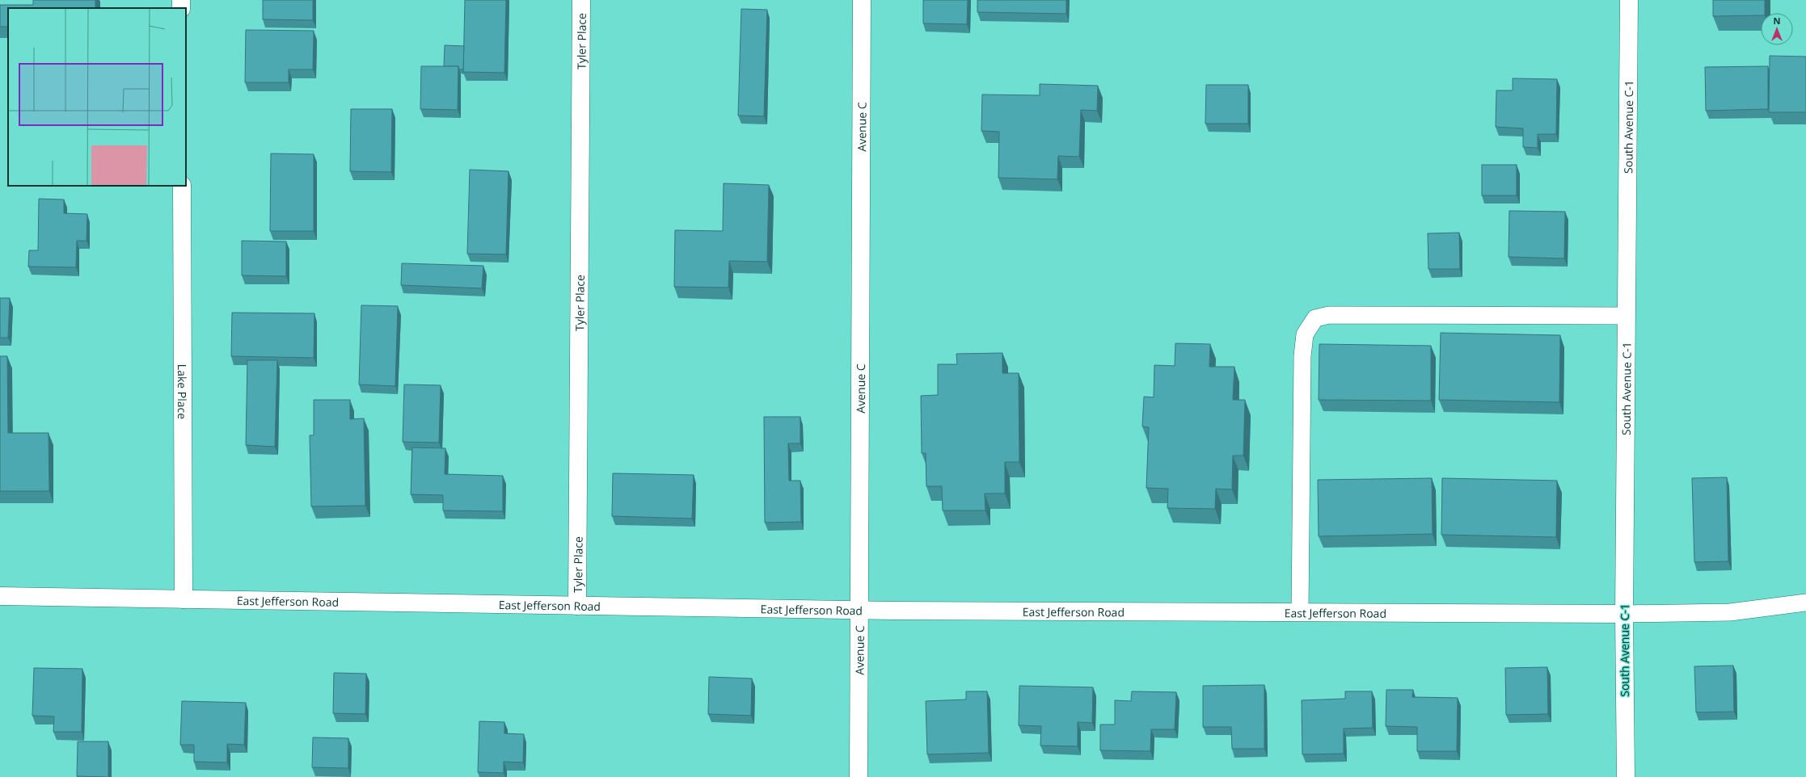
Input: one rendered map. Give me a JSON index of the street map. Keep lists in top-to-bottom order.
{
  "streets": {
    "street": [
      "Tyler Place",
      "Avenue C",
      "South Avenue C-1",
      "Lake Place",
      "East Jefferson Road"
    ]
  },
  "crossings": [
    ["Tyler Place", "East Jefferson Road"],
    ["Avenue C", "East Jefferson Road"],
    ["South Avenue C-1", "East Jefferson Road"],
    ["Lake Place", "East Jefferson Road"]
  ],
  "north": "top"
}
